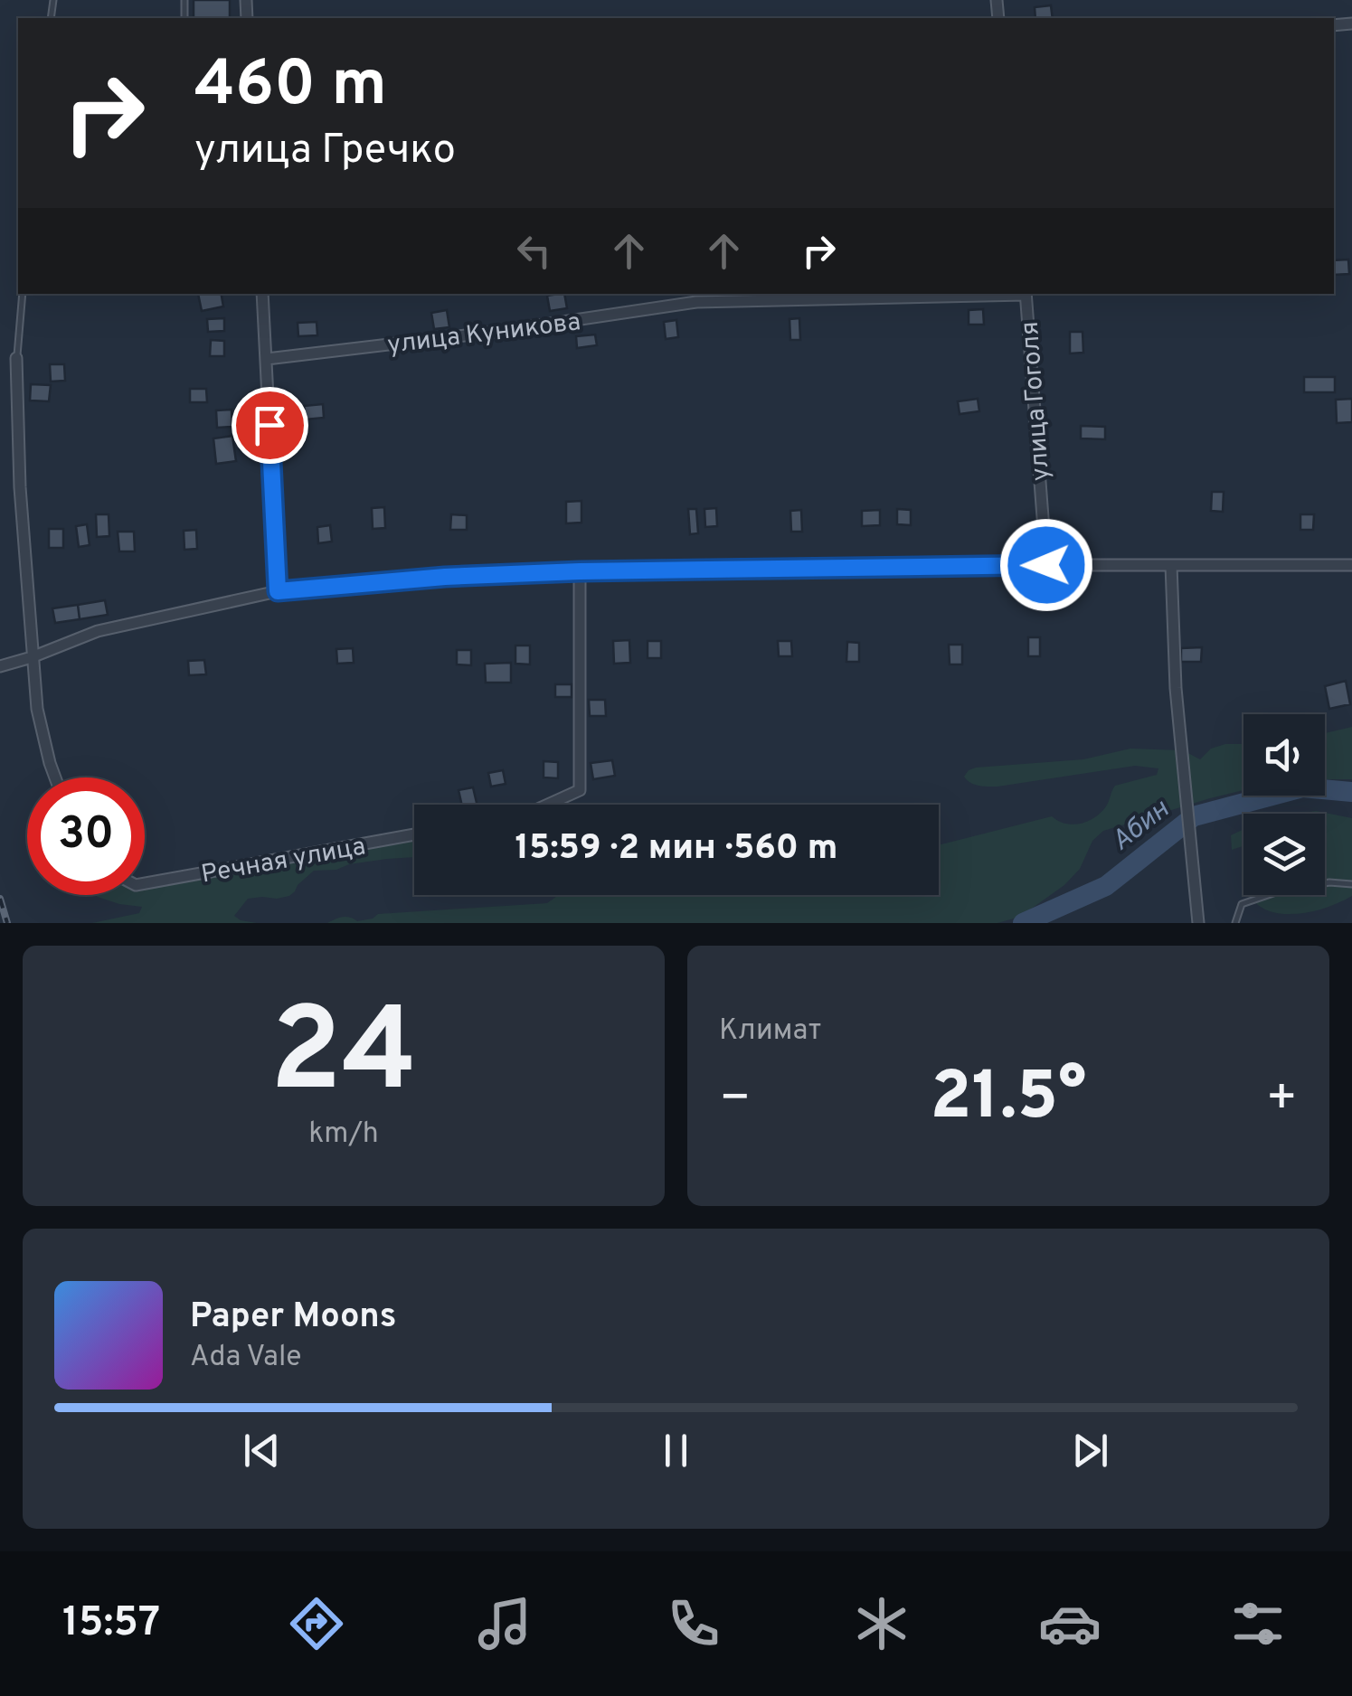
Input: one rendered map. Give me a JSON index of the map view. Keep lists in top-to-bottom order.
{
  "streets": {
    "street": ["улица Куникова", "улица Гоголя", "Речная улица"]
  },
  "water": ["Абин"],
  "page": {
    "turn": ["460 m", "улица Гречко"],
    "limit": "30",
    "trip": "15:59 · 2 мин · 560 m",
    "tile": [
      ["24", "km/h"],
      "Климат"
    ],
    "heat": ["−", "21.5°", "+"],
    "song": ["Paper Moons", "Ada Vale"],
    "tabs": "15:57"
  }
}
